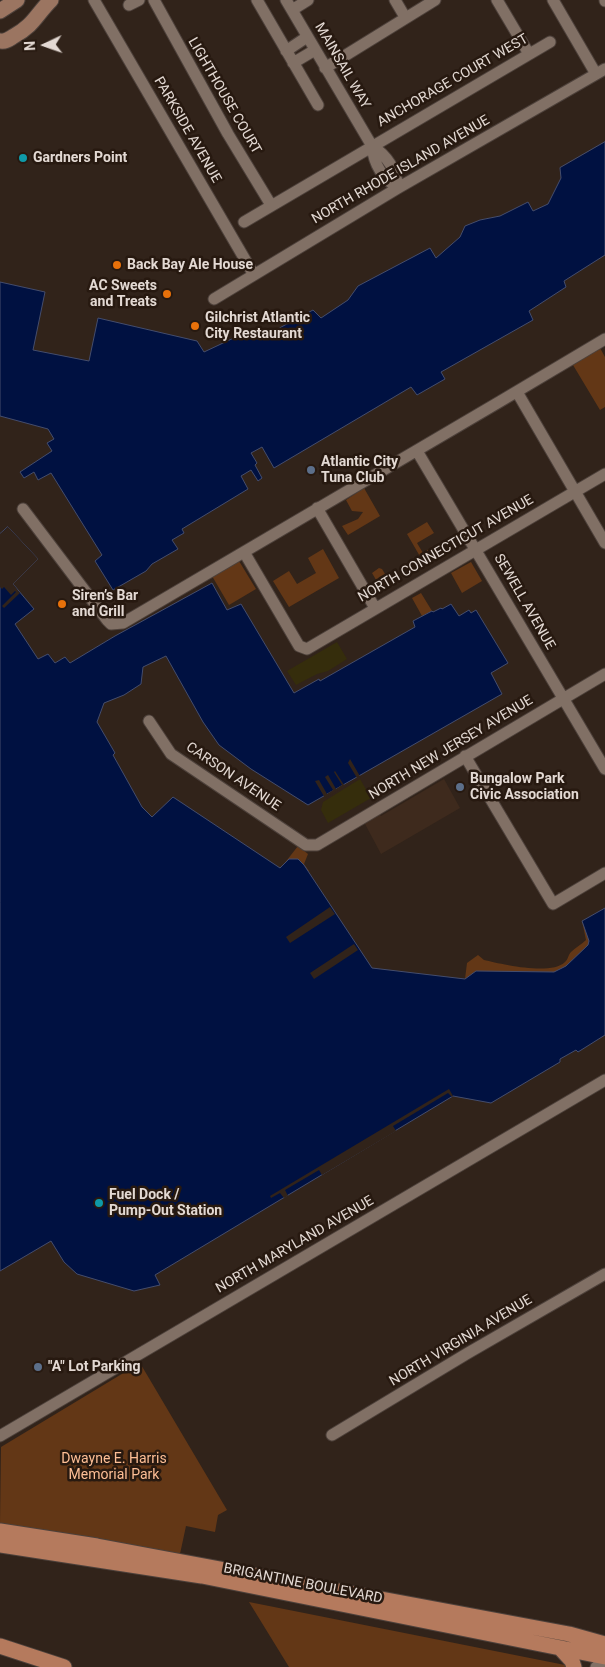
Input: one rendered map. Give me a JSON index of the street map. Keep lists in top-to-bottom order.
{
  "streets": {
    "main road": ["BRIGANTINE BOULEVARD"],
    "street": [
      "MAINSAIL WAY",
      "ANCHORAGE COURT WEST",
      "LIGHTHOUSE COURT",
      "PARKSIDE AVENUE",
      "NORTH RHODE ISLAND AVENUE",
      "NORTH CONNECTICUT AVENUE",
      "SEWELL AVENUE",
      "NORTH NEW JERSEY AVENUE",
      "CARSON AVENUE",
      "NORTH MARYLAND AVENUE",
      "NORTH VIRGINIA AVENUE"
    ]
  },
  "crossings": [
    ["MAINSAIL WAY", "ANCHORAGE COURT WEST"],
    ["MAINSAIL WAY", "NORTH RHODE ISLAND AVENUE"],
    ["ANCHORAGE COURT WEST", "LIGHTHOUSE COURT"],
    ["PARKSIDE AVENUE", "NORTH RHODE ISLAND AVENUE"],
    ["NORTH CONNECTICUT AVENUE", "SEWELL AVENUE"],
    ["SEWELL AVENUE", "NORTH NEW JERSEY AVENUE"],
    ["NORTH NEW JERSEY AVENUE", "CARSON AVENUE"]
  ],
  "parks": ["Dwayne E. Harris Memorial Park"],
  "places": [
    "Gardners Point",
    "Back Bay Ale House",
    "AC Sweets and Treats",
    "Gilchrist Atlantic City Restaurant",
    "Atlantic City Tuna Club",
    "Siren’s Bar and Grill",
    "Bungalow Park Civic Association",
    "Fuel Dock / Pump-Out Station",
    "\"A\" Lot Parking"
  ],
  "north": "left"
}
